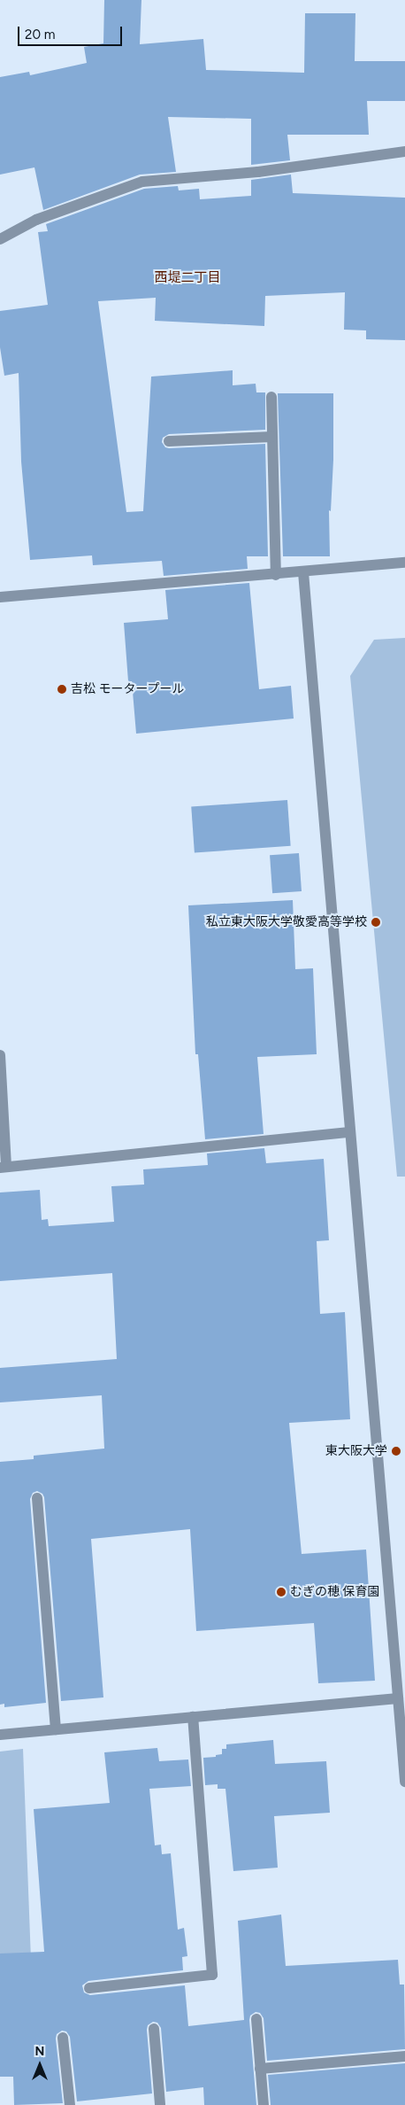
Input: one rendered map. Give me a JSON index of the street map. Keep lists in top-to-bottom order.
{
  "districts": ["西堤二丁目"],
  "places": [
    "吉松 モータープール",
    "私立東大阪大学敬愛高等学校",
    "東大阪大学",
    "むぎの穂 保育園"
  ],
  "scale_bar": "20 m",
  "north": "top"
}
